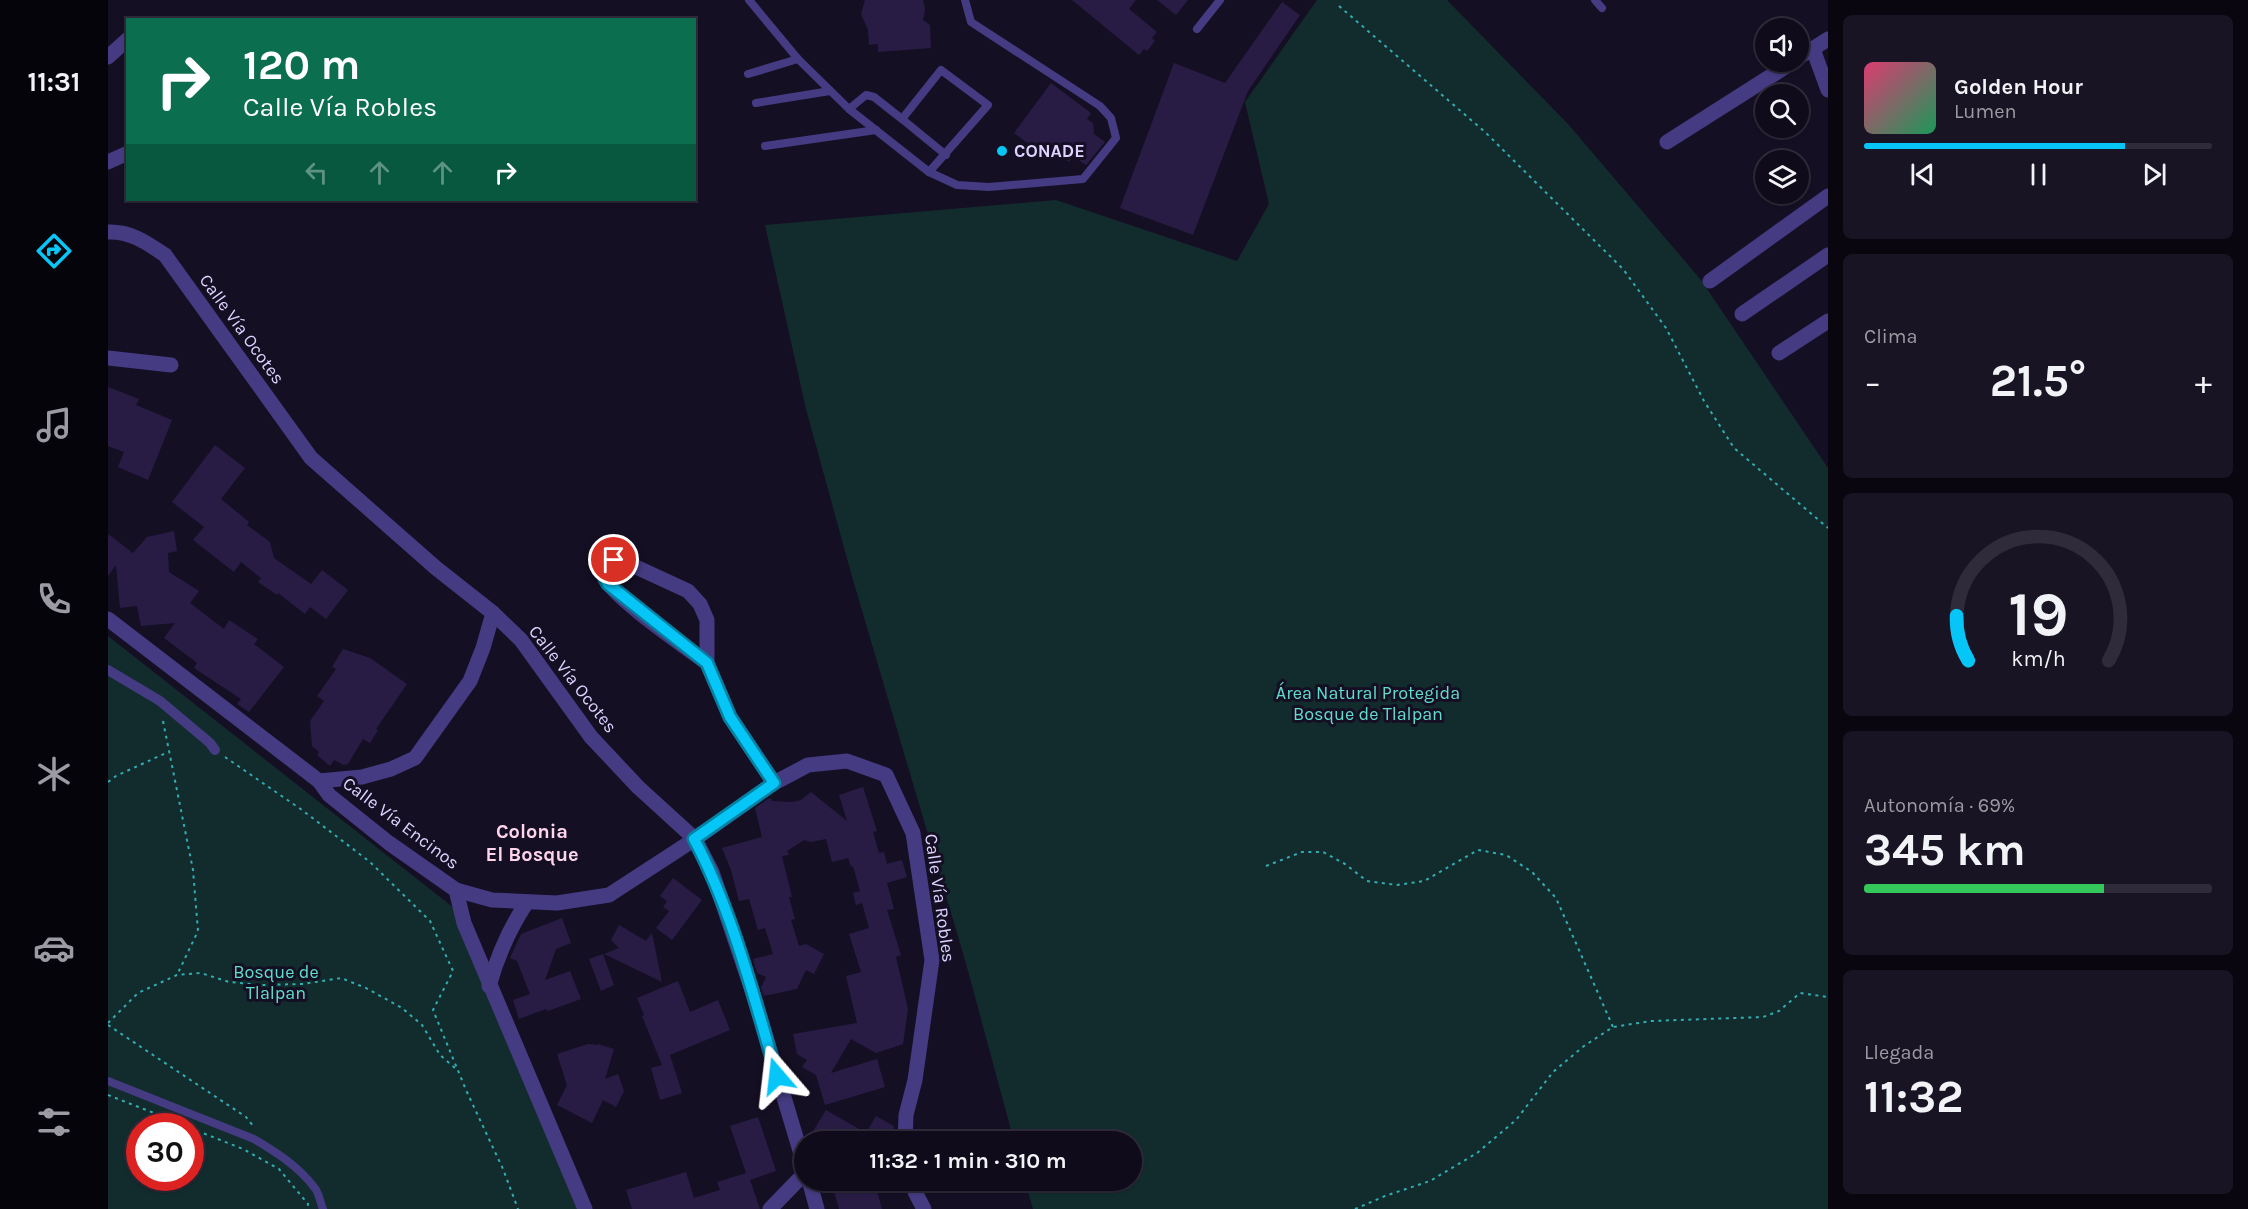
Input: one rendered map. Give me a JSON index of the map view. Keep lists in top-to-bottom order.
{
  "streets": {
    "street": ["Calle Vía Ocotes", "Calle Vía Encinos", "Calle Vía Robles"]
  },
  "crossings": [
    ["Calle Vía Ocotes", "Calle Vía Robles"],
    ["Calle Vía Encinos", "Calle Vía Robles"]
  ],
  "districts": ["Colonia El Bosque"],
  "parks": ["Área Natural Protegida Bosque de Tlalpan", "Bosque de Tlalpan"],
  "places": ["CONADE"],
  "page": {
    "tabs": "11:31",
    "turn": ["120 m", "Calle Vía Robles"],
    "song": ["Golden Hour", "Lumen"],
    "tile": [
      "Clima",
      ["Autonomía · 69%", "345 km"],
      ["Llegada", "11:32"]
    ],
    "heat": ["−", "21.5°", "+"],
    "limit": "30",
    "trip": "11:32 · 1 min · 310 m",
    "gauge": ["19", "km/h"]
  }
}
